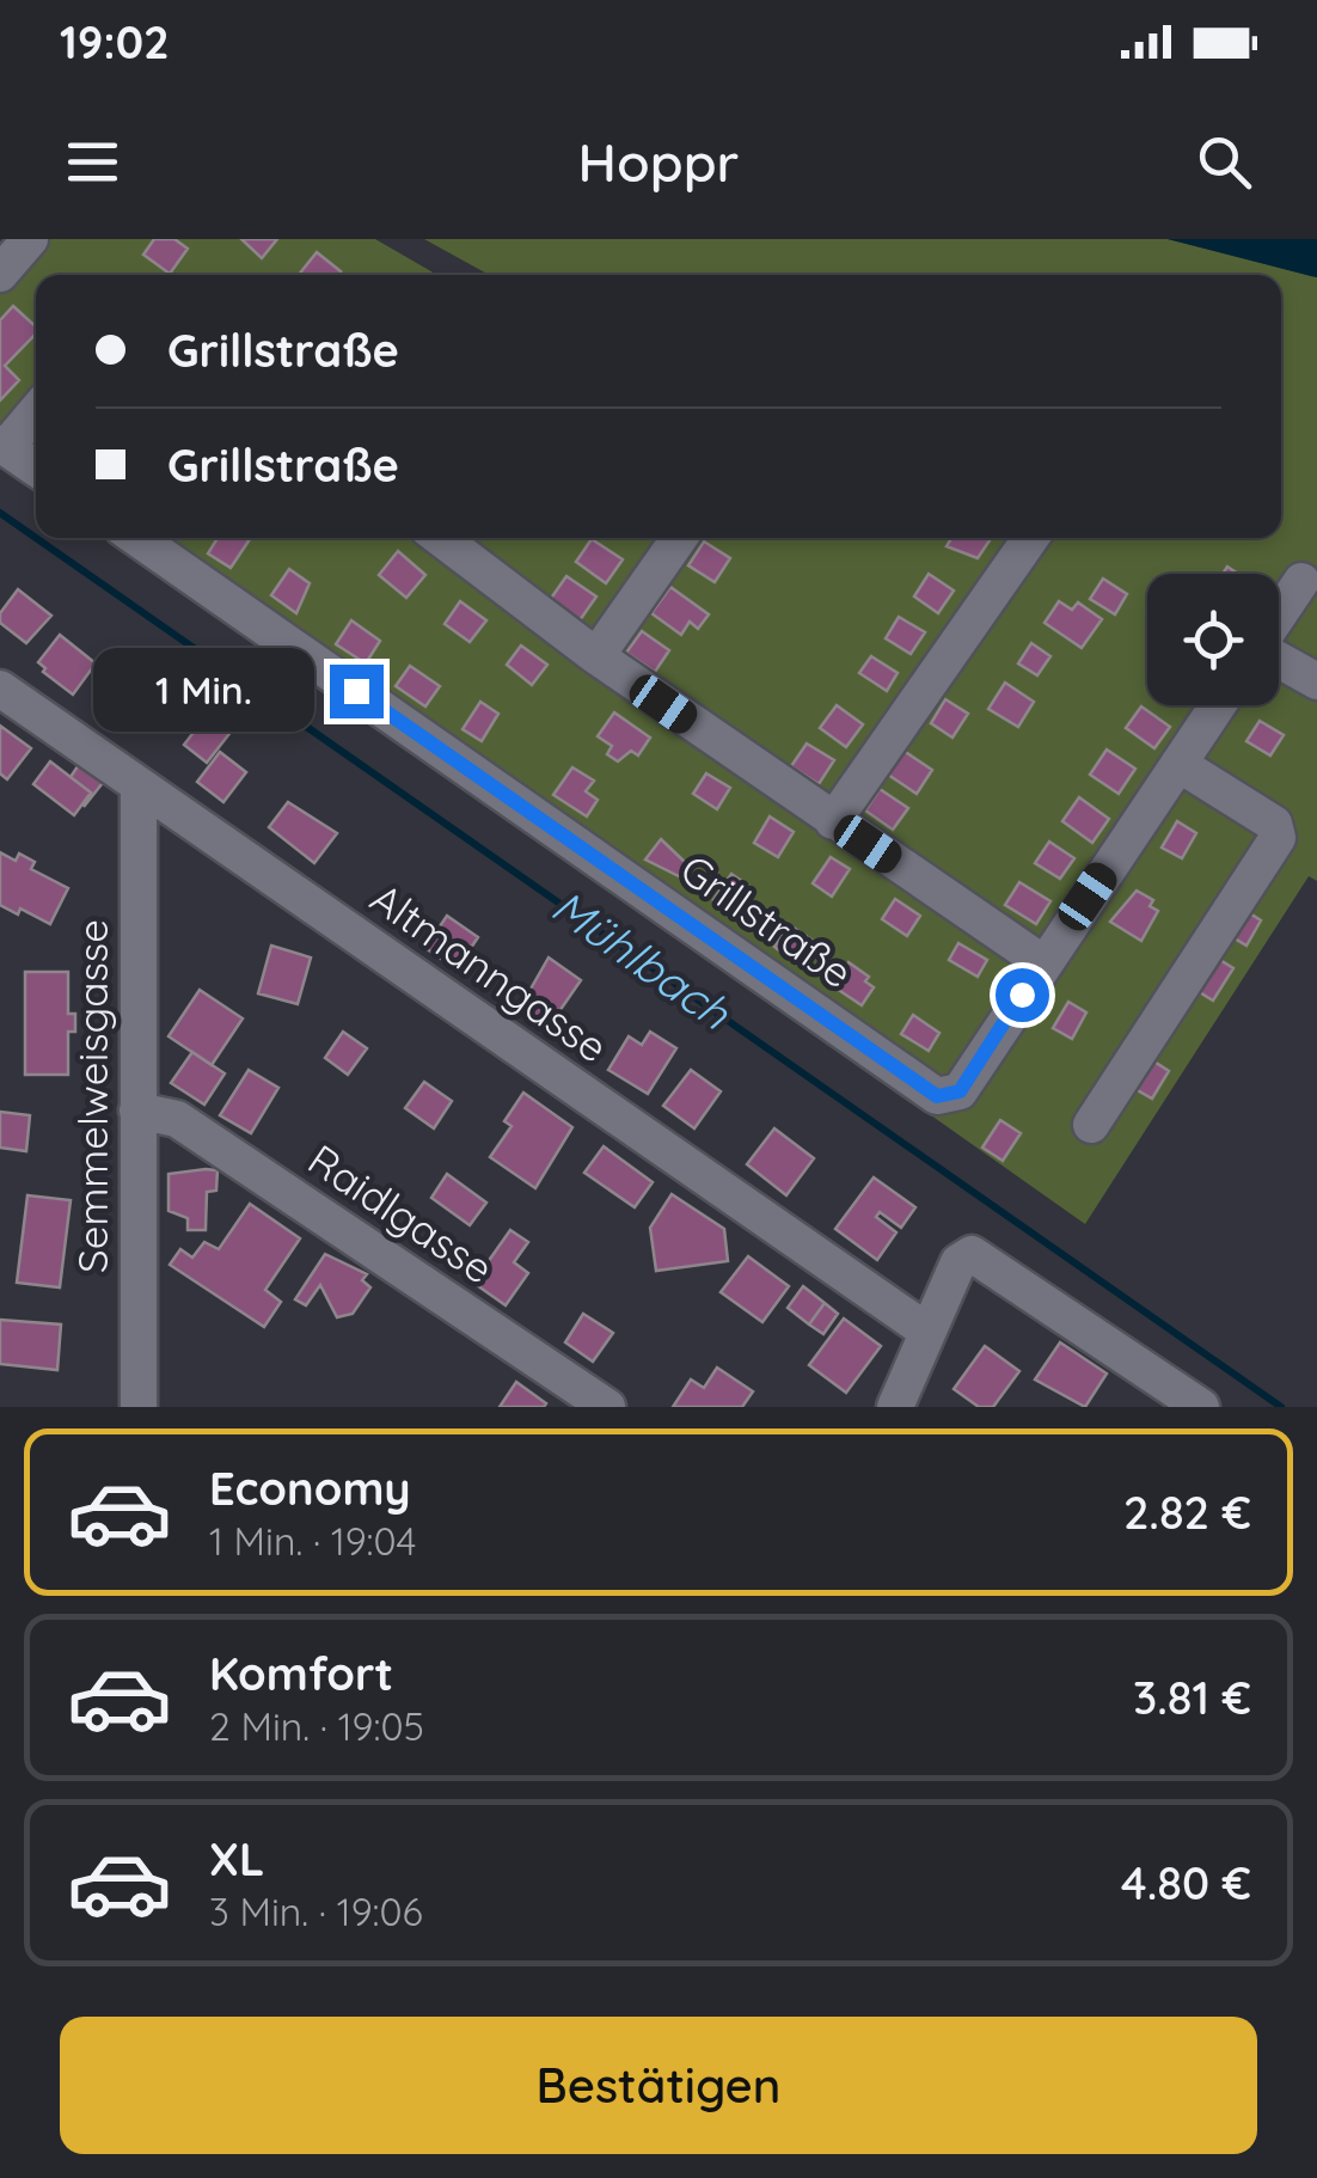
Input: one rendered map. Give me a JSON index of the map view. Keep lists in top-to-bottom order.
{
  "streets": {
    "street": [
      "Grillstraße",
      "Altmanngasse",
      "Semmelweisgasse",
      "Raidlgasse"
    ]
  },
  "crossings": [
    ["Altmanngasse", "Semmelweisgasse"],
    ["Semmelweisgasse", "Raidlgasse"]
  ],
  "water": ["Mühlbach"],
  "page": {
    "status": "19:02",
    "header": "Hoppr",
    "banner": ["Grillstraße", "Grillstraße"],
    "bubble": "1 Min.",
    "list": [
      {
        "name": "Economy",
        "note": "1 Min. · 19:04",
        "value": "2.82 €"
      },
      {
        "name": "Komfort",
        "note": "2 Min. · 19:05",
        "value": "3.81 €"
      },
      {
        "name": "XL",
        "note": "3 Min. · 19:06",
        "value": "4.80 €"
      }
    ],
    "buttons": "Bestätigen"
  }
}
